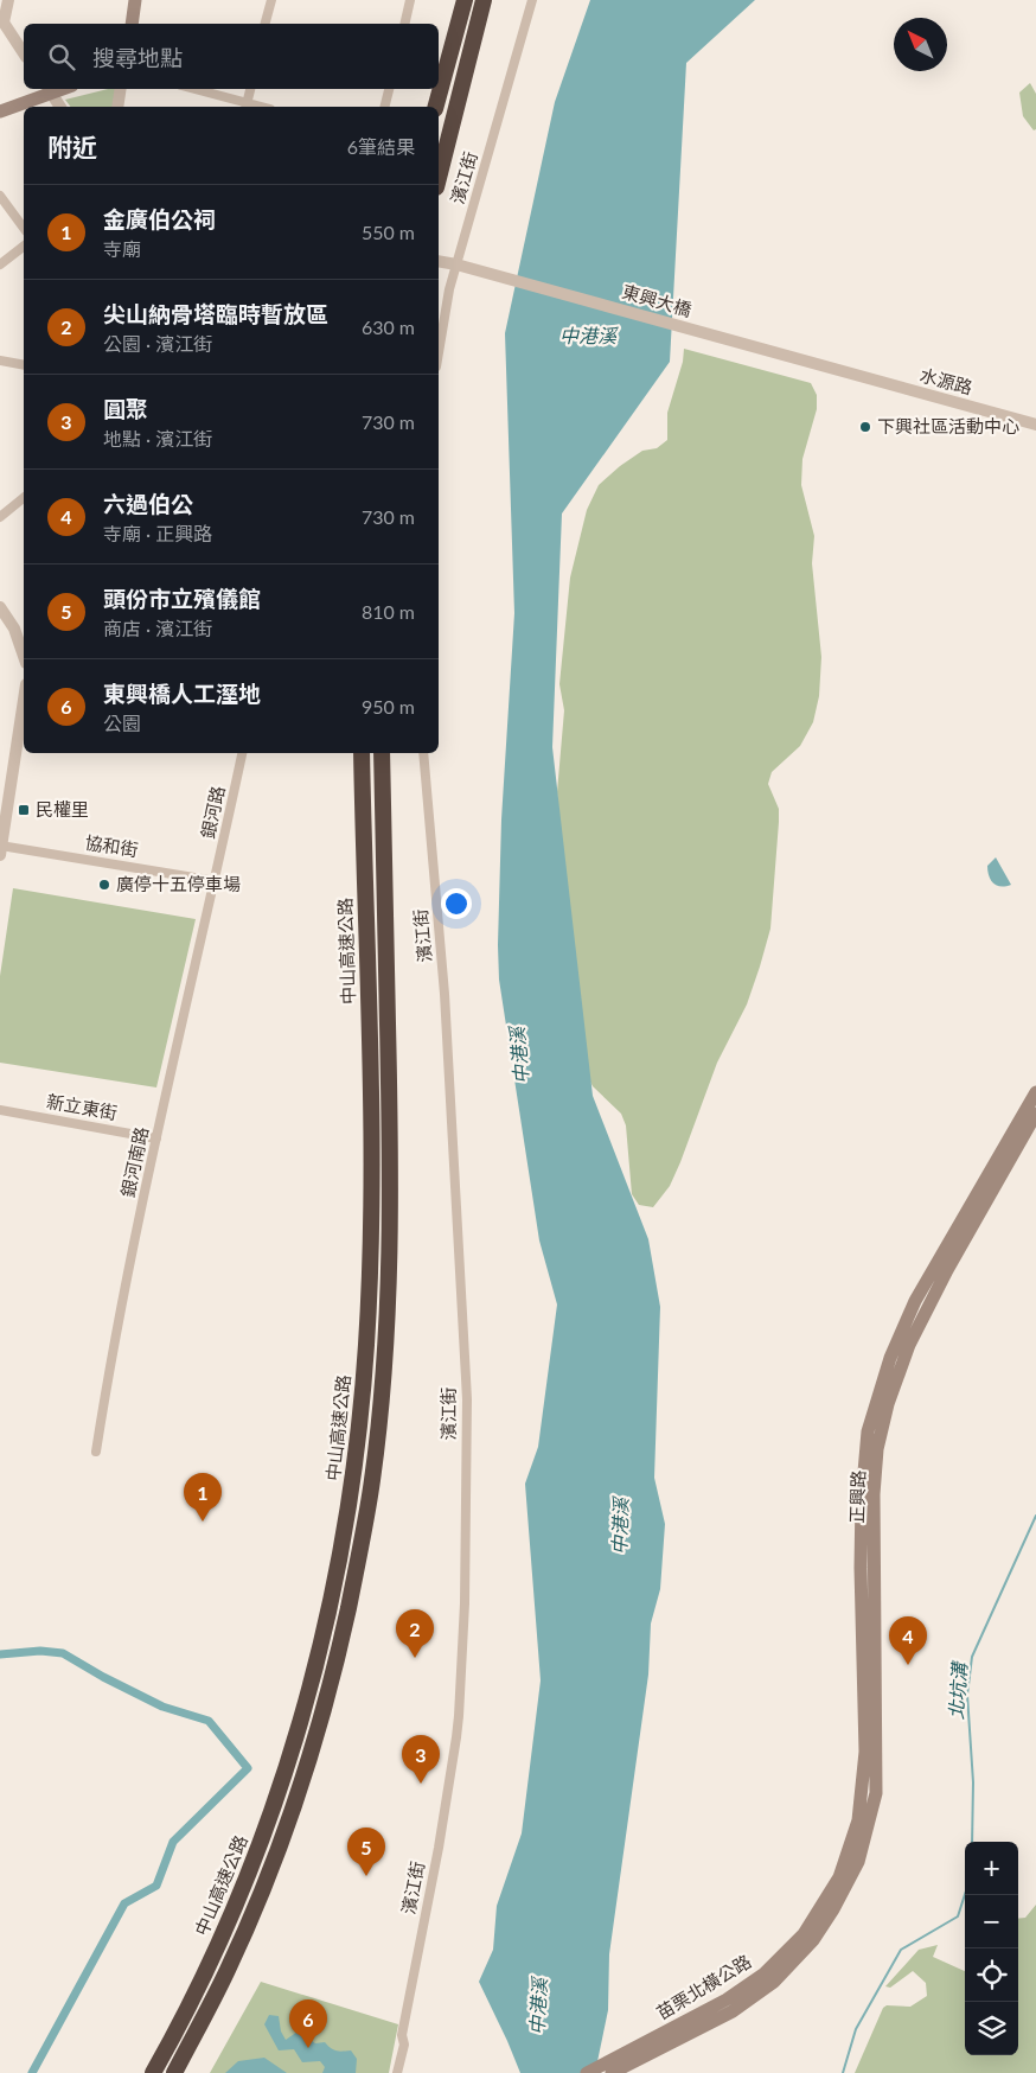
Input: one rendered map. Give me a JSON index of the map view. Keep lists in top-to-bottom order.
{
  "streets": {
    "highway": ["中山高速公路"],
    "main road": ["正興路", "苗栗北橫公路"],
    "street": [
      "濱江街",
      "東興大橋",
      "水源路",
      "銀河路",
      "協和街",
      "新立東街",
      "銀河南路"
    ]
  },
  "crossings": [
    ["濱江街", "東興大橋"],
    ["東興大橋", "水源路"],
    ["銀河路", "協和街"],
    ["銀河路", "銀河南路"],
    ["協和街", "銀河南路"],
    ["新立東街", "銀河南路"],
    ["正興路", "苗栗北橫公路"]
  ],
  "water": ["中港溪", "北坑溝"],
  "places": {
    "other": ["下興社區活動中心", "廣停十五停車場"],
    "transit": ["民權里"]
  },
  "north": "top left",
  "page": {
    "search": "搜尋地點",
    "heading": ["附近", "6筆結果"],
    "list": [
      {
        "mark": "1",
        "name": "金廣伯公祠",
        "note": "寺廟",
        "value": "550 m"
      },
      {
        "mark": "2",
        "name": "尖山納骨塔臨時暫放區",
        "note": "公園 · 濱江街",
        "value": "630 m"
      },
      {
        "mark": "3",
        "name": "圓聚",
        "note": "地點 · 濱江街",
        "value": "730 m"
      },
      {
        "mark": "4",
        "name": "六過伯公",
        "note": "寺廟 · 正興路",
        "value": "730 m"
      },
      {
        "mark": "5",
        "name": "頭份市立殯儀館",
        "note": "商店 · 濱江街",
        "value": "810 m"
      },
      {
        "mark": "6",
        "name": "東興橋人工溼地",
        "note": "公園",
        "value": "950 m"
      }
    ],
    "pins": [
      "1",
      "2",
      "4",
      "3",
      "5",
      "6"
    ],
    "map_buttons": ["+", "−"]
  }
}
